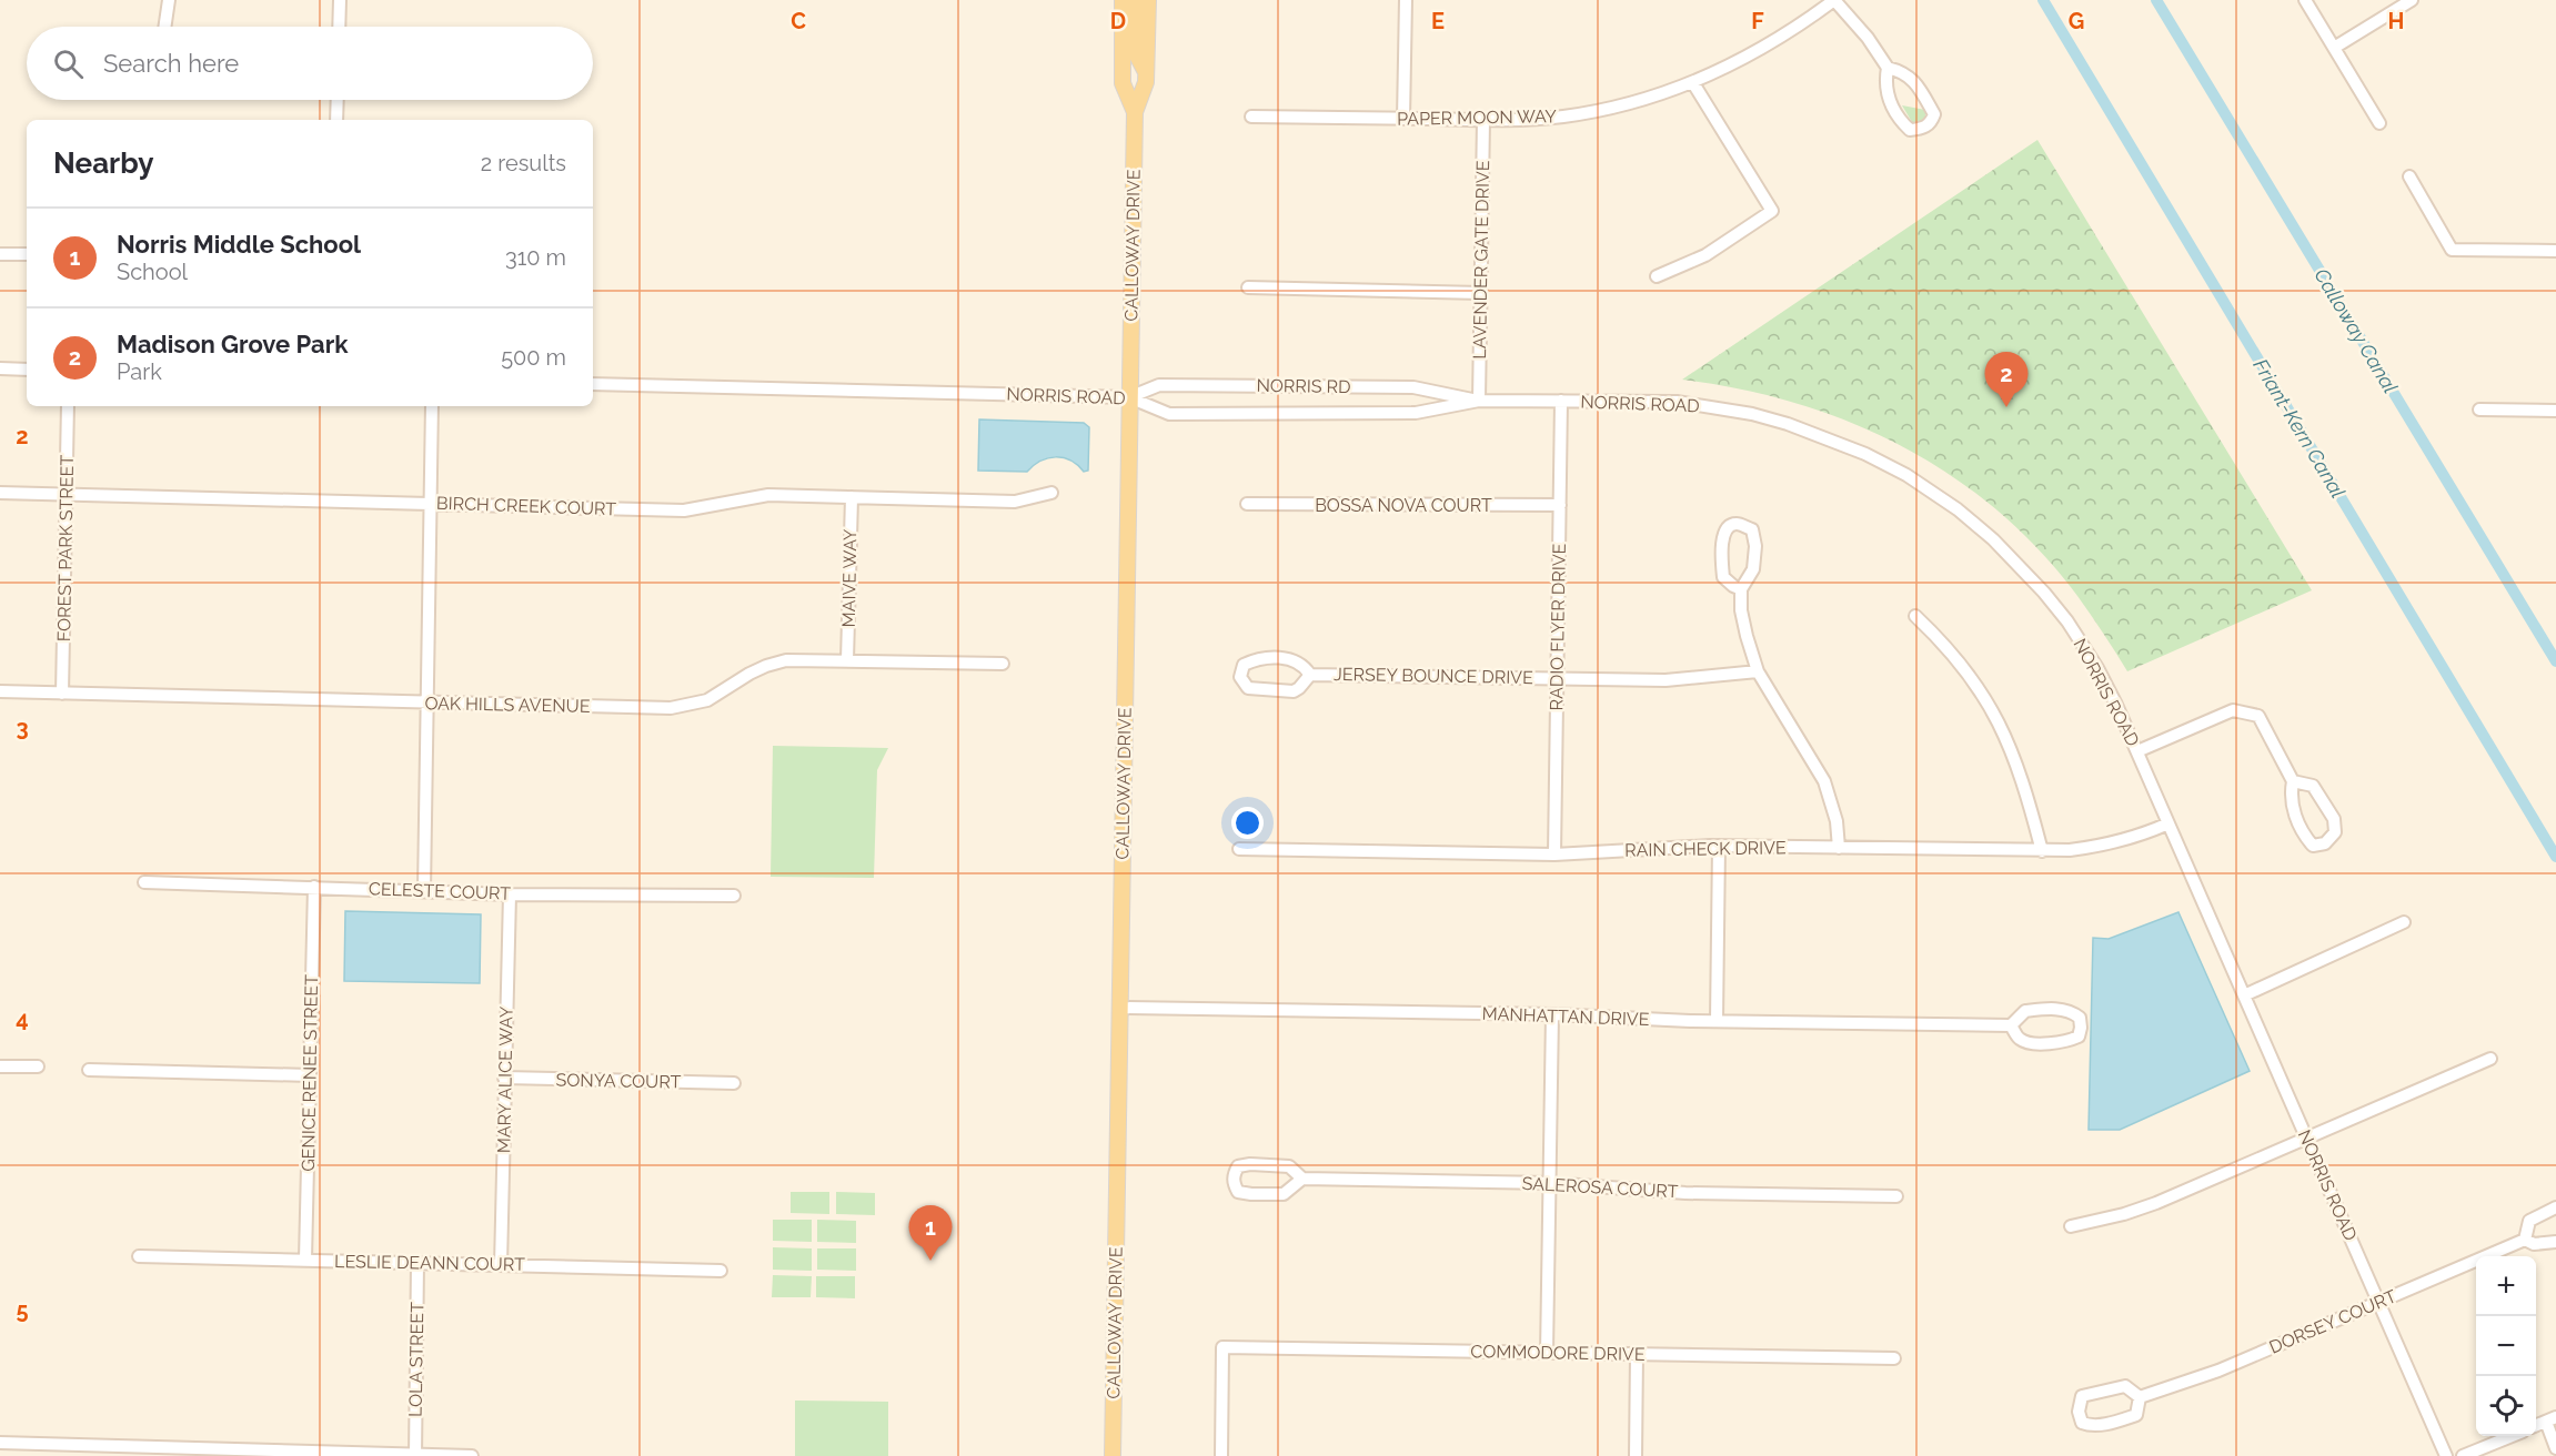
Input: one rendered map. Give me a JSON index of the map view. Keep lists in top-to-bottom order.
{
  "streets": {
    "main road": ["CALLOWAY DRIVE"],
    "street": [
      "PAPER MOON WAY",
      "LAVENDER GATE DRIVE",
      "NORRIS RD",
      "NORRIS ROAD",
      "BOSSA NOVA COURT",
      "BIRCH CREEK COURT",
      "FOREST PARK STREET",
      "MAIVE WAY",
      "RADIO FLYER DRIVE",
      "JERSEY BOUNCE DRIVE",
      "OAK HILLS AVENUE",
      "RAIN CHECK DRIVE",
      "CELESTE COURT",
      "MANHATTAN DRIVE",
      "GENICE RENEE STREET",
      "MARY ALICE WAY",
      "SONYA COURT",
      "SALEROSA COURT",
      "LESLIE DEANN COURT",
      "DORSEY COURT",
      "COMMODORE DRIVE",
      "LOLA STREET"
    ]
  },
  "crossings": [
    ["PAPER MOON WAY", "LAVENDER GATE DRIVE"],
    ["CALLOWAY DRIVE", "NORRIS RD"],
    ["CALLOWAY DRIVE", "NORRIS ROAD"],
    ["CALLOWAY DRIVE", "MANHATTAN DRIVE"],
    ["LAVENDER GATE DRIVE", "NORRIS RD"],
    ["LAVENDER GATE DRIVE", "NORRIS ROAD"],
    ["NORRIS RD", "NORRIS ROAD"],
    ["NORRIS ROAD", "RADIO FLYER DRIVE"],
    ["NORRIS ROAD", "RAIN CHECK DRIVE"],
    ["NORRIS ROAD", "DORSEY COURT"],
    ["BOSSA NOVA COURT", "RADIO FLYER DRIVE"],
    ["BIRCH CREEK COURT", "FOREST PARK STREET"],
    ["BIRCH CREEK COURT", "MAIVE WAY"],
    ["FOREST PARK STREET", "OAK HILLS AVENUE"],
    ["MAIVE WAY", "OAK HILLS AVENUE"],
    ["RADIO FLYER DRIVE", "JERSEY BOUNCE DRIVE"],
    ["RADIO FLYER DRIVE", "RAIN CHECK DRIVE"],
    ["CELESTE COURT", "GENICE RENEE STREET"],
    ["CELESTE COURT", "MARY ALICE WAY"],
    ["GENICE RENEE STREET", "LESLIE DEANN COURT"],
    ["MARY ALICE WAY", "SONYA COURT"],
    ["MARY ALICE WAY", "LESLIE DEANN COURT"],
    ["LESLIE DEANN COURT", "LOLA STREET"]
  ],
  "water": ["Calloway Canal", "Friant-Kern Canal"],
  "page": {
    "search": "Search here",
    "heading": ["Nearby", "2 results"],
    "list": [
      {
        "mark": "1",
        "name": "Norris Middle School",
        "note": "School",
        "value": "310 m"
      },
      {
        "mark": "2",
        "name": "Madison Grove Park",
        "note": "Park",
        "value": "500 m"
      }
    ],
    "pins": ["2", "1"],
    "map_buttons": ["+", "−"]
  },
  "grid": {
    "columns": [
      "C",
      "D",
      "E",
      "F",
      "G",
      "H"
    ],
    "rows": [
      "2",
      "3",
      "4",
      "5"
    ]
  }
}
